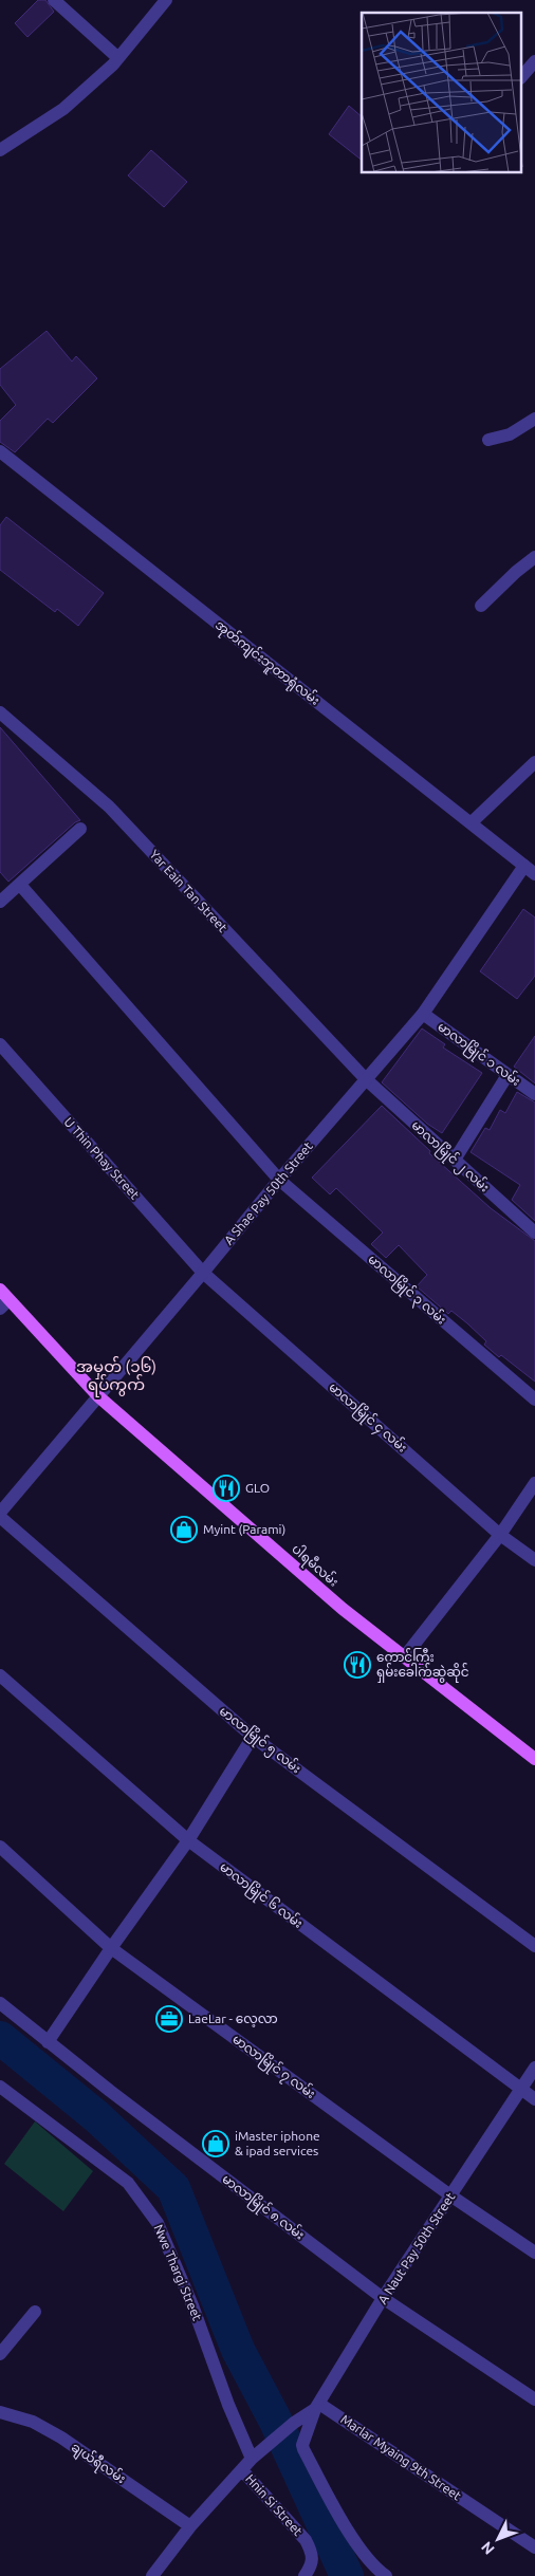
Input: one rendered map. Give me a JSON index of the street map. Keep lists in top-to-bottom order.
{
  "streets": {
    "main road": ["ပါရမီလမ်း"],
    "street": [
      "အုတ်ကျင်းဘူတာရုံလမ်း",
      "Yar Eain Tan Street",
      "မာလာမြိုင် ၁ လမ်း",
      "မာလာမြိုင် ၂ လမ်း",
      "U Thin Phay Street",
      "A Shae Pay 50th Street",
      "မာလာမြိုင် ၃ လမ်း",
      "မာလာမြိုင် ၄ လမ်း",
      "မာလာမြိုင် ၅ လမ်း",
      "မာလာမြိုင် ၆ လမ်း",
      "မာလာမြိုင် ၇ လမ်း",
      "မာလာမြိုင် ၈ လမ်း",
      "A Naut Pay 50th Street",
      "Nwe Thargi Street",
      "Marlar Myaing 9th Street",
      "ချယ်ရီလမ်း",
      "Hnin Si Street"
    ]
  },
  "crossings": [
    ["အုတ်ကျင်းဘူတာရုံလမ်း", "A Shae Pay 50th Street"],
    ["Yar Eain Tan Street", "မာလာမြိုင် ၂ လမ်း"],
    ["Yar Eain Tan Street", "A Shae Pay 50th Street"],
    ["မာလာမြိုင် ၁ လမ်း", "A Shae Pay 50th Street"],
    ["မာလာမြိုင် ၂ လမ်း", "A Shae Pay 50th Street"],
    ["U Thin Phay Street", "A Shae Pay 50th Street"],
    ["U Thin Phay Street", "မာလာမြိုင် ၄ လမ်း"],
    ["A Shae Pay 50th Street", "မာလာမြိုင် ၃ လမ်း"],
    ["A Shae Pay 50th Street", "မာလာမြိုင် ၄ လမ်း"],
    ["A Shae Pay 50th Street", "ပါရမီလမ်း"],
    ["မာလာမြိုင် ၆ လမ်း", "A Naut Pay 50th Street"],
    ["မာလာမြိုင် ၇ လမ်း", "A Naut Pay 50th Street"],
    ["မာလာမြိုင် ၈ လမ်း", "A Naut Pay 50th Street"],
    ["A Naut Pay 50th Street", "Nwe Thargi Street"],
    ["A Naut Pay 50th Street", "Marlar Myaing 9th Street"]
  ],
  "districts": ["အမှတ် (၁၆) ရပ်ကွက်"],
  "places": {
    "restaurant": ["GLO", "တောင်ကြီး ရှမ်းခေါက်ဆွဲဆိုင်"],
    "shop": ["Myint (Parami)", "iMaster iphone & ipad services"],
    "office": ["LaeLar - လေ့လာ"]
  },
  "north": "bottom left"
}
